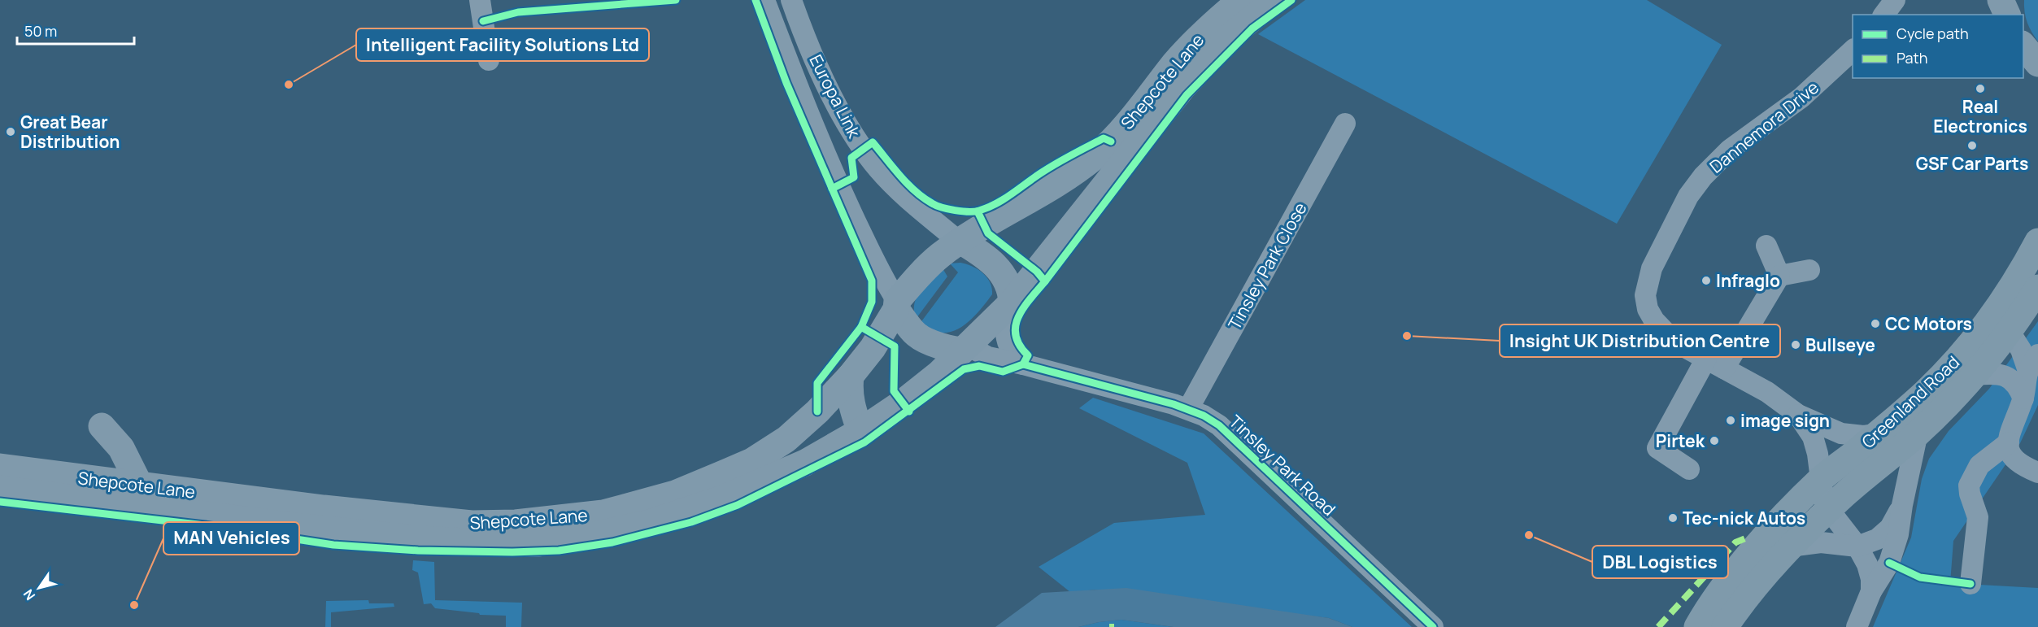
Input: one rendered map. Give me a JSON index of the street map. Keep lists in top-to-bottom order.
{
  "streets": {
    "highway": ["Shepcote Lane"],
    "main road": ["Greenland Road"],
    "street": [
      "Europa Link",
      "Dannemora Drive",
      "Tinsley Park Close",
      "Tinsley Park Road"
    ]
  },
  "crossings": [
    ["Shepcote Lane", "Europa Link"],
    ["Shepcote Lane", "Tinsley Park Road"],
    ["Europa Link", "Tinsley Park Road"],
    ["Dannemora Drive", "Greenland Road"],
    ["Tinsley Park Close", "Tinsley Park Road"]
  ],
  "places": [
    "Intelligent Facility Solutions Ltd",
    "Real Electronics",
    "Great Bear Distribution",
    "GSF Car Parts",
    "Infraglo",
    "CC Motors",
    "Insight UK Distribution Centre",
    "Bullseye",
    "image sign",
    "Pirtek",
    "Tec-nick Autos",
    "DBL Logistics",
    "MAN Vehicles"
  ],
  "legend": ["Cycle path", "Path"],
  "scale_bar": "50 m",
  "north": "bottom left"
}
